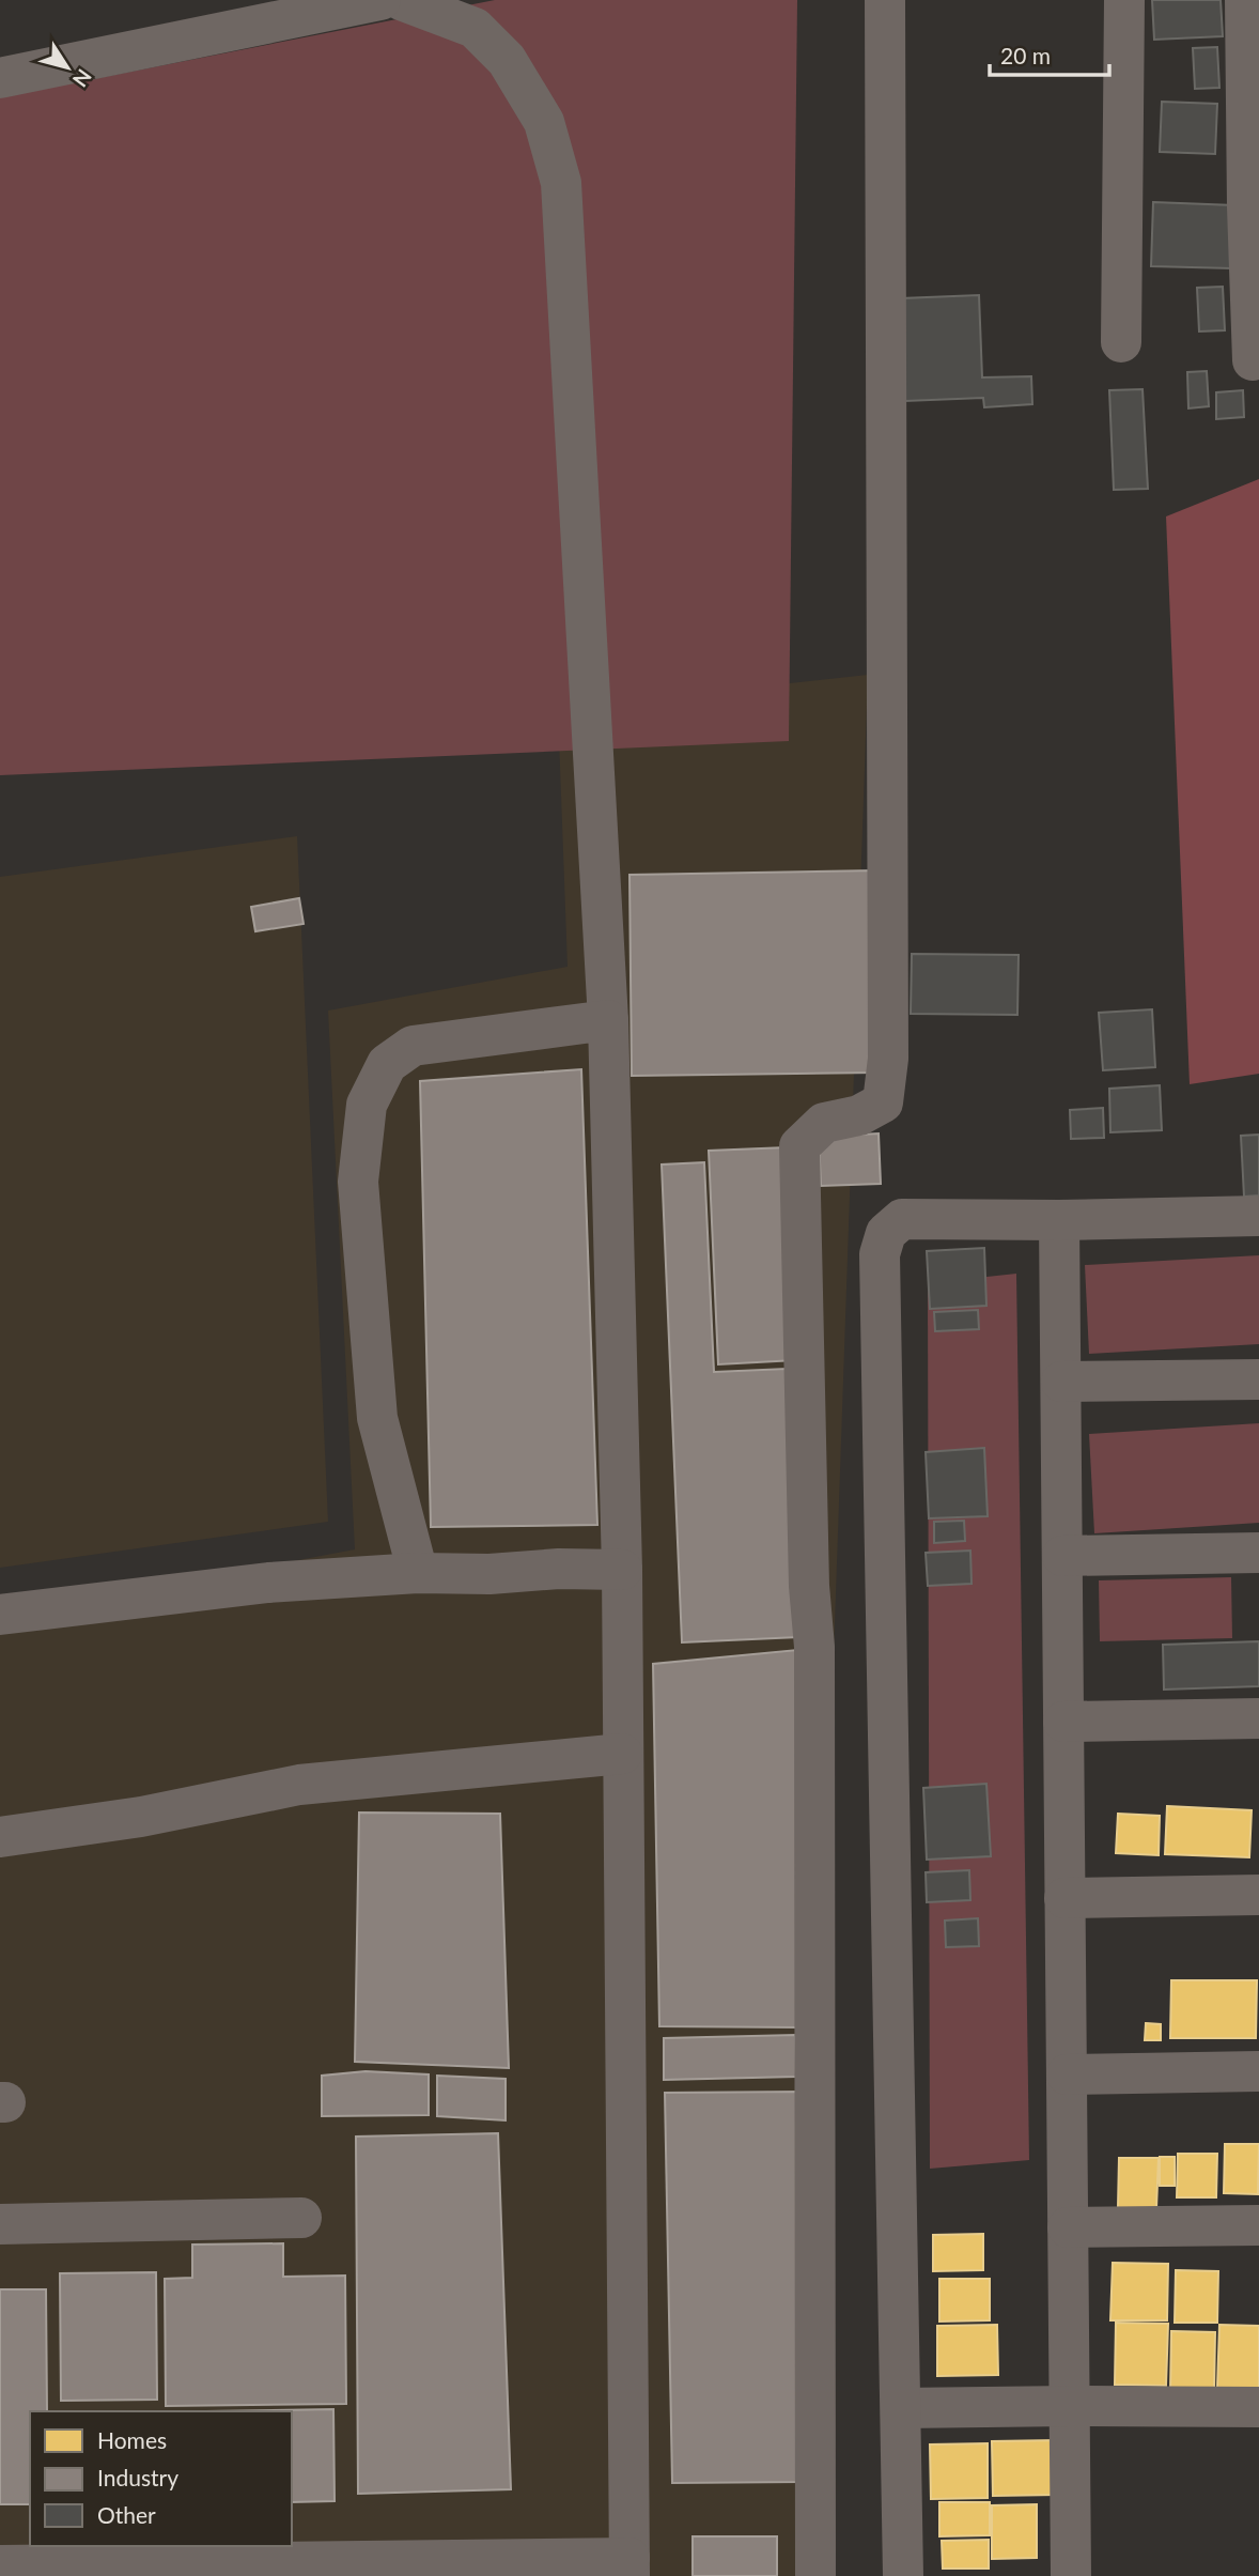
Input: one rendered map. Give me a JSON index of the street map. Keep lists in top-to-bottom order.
{
  "legend": ["Homes", "Industry", "Other"],
  "scale_bar": "20 m",
  "north": "bottom right"
}
